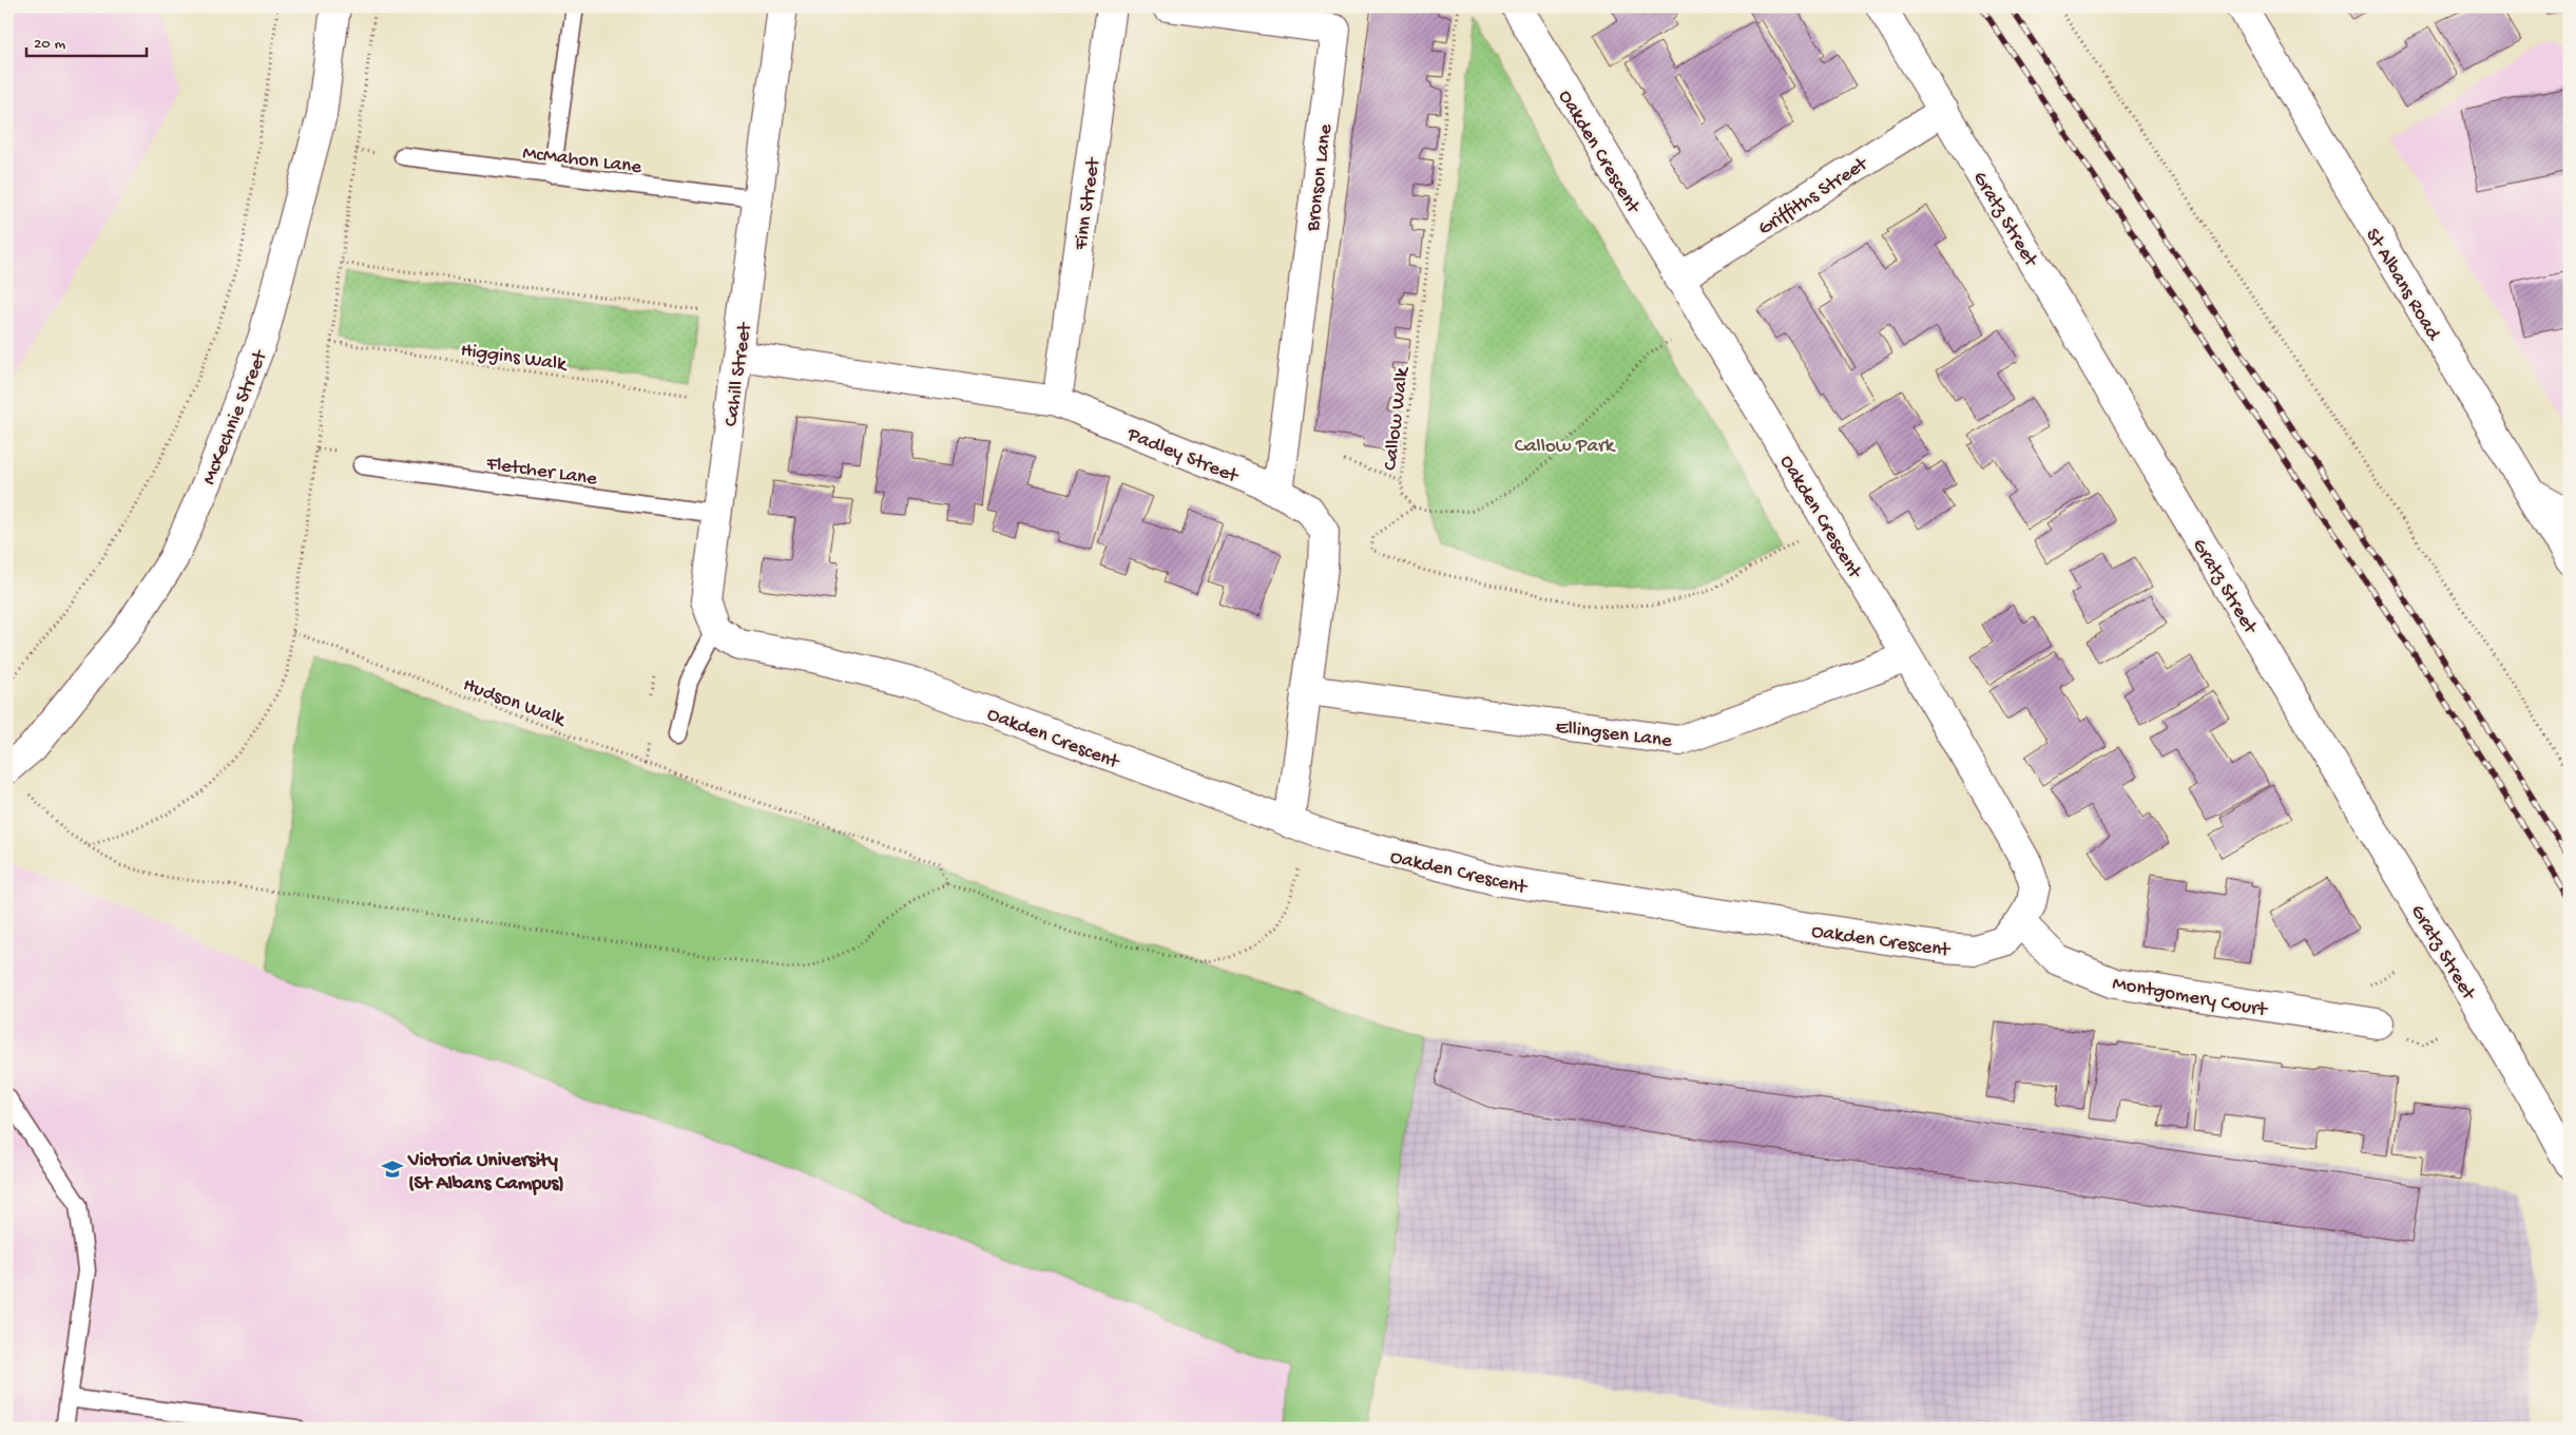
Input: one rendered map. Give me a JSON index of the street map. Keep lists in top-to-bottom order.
{
  "streets": {
    "street": [
      "Oakden Crescent",
      "Bronson Lane",
      "Griffiths Street",
      "Finn Street",
      "Gratz Street",
      "St Albans Road",
      "Cahill Street",
      "McKechnie Street",
      "Padley Street",
      "Ellingsen Lane",
      "Montgomery Court"
    ],
    "lane": ["McMahon Lane", "Fletcher Lane"],
    "path": ["Higgins Walk", "Callow Walk", "Hudson Walk"]
  },
  "crossings": [
    ["Oakden Crescent", "Griffiths Street"],
    ["Oakden Crescent", "Cahill Street"],
    ["Oakden Crescent", "Padley Street"],
    ["Oakden Crescent", "Ellingsen Lane"],
    ["Oakden Crescent", "Montgomery Court"],
    ["McMahon Lane", "Cahill Street"],
    ["Bronson Lane", "Padley Street"],
    ["Griffiths Street", "Gratz Street"],
    ["Finn Street", "Padley Street"],
    ["Cahill Street", "Padley Street"],
    ["Cahill Street", "Fletcher Lane"],
    ["Padley Street", "Ellingsen Lane"]
  ],
  "parks": ["Callow Park"],
  "places": {
    "school or university": ["Victoria University (St Albans Campus)"]
  },
  "scale_bar": "20 m"
}
